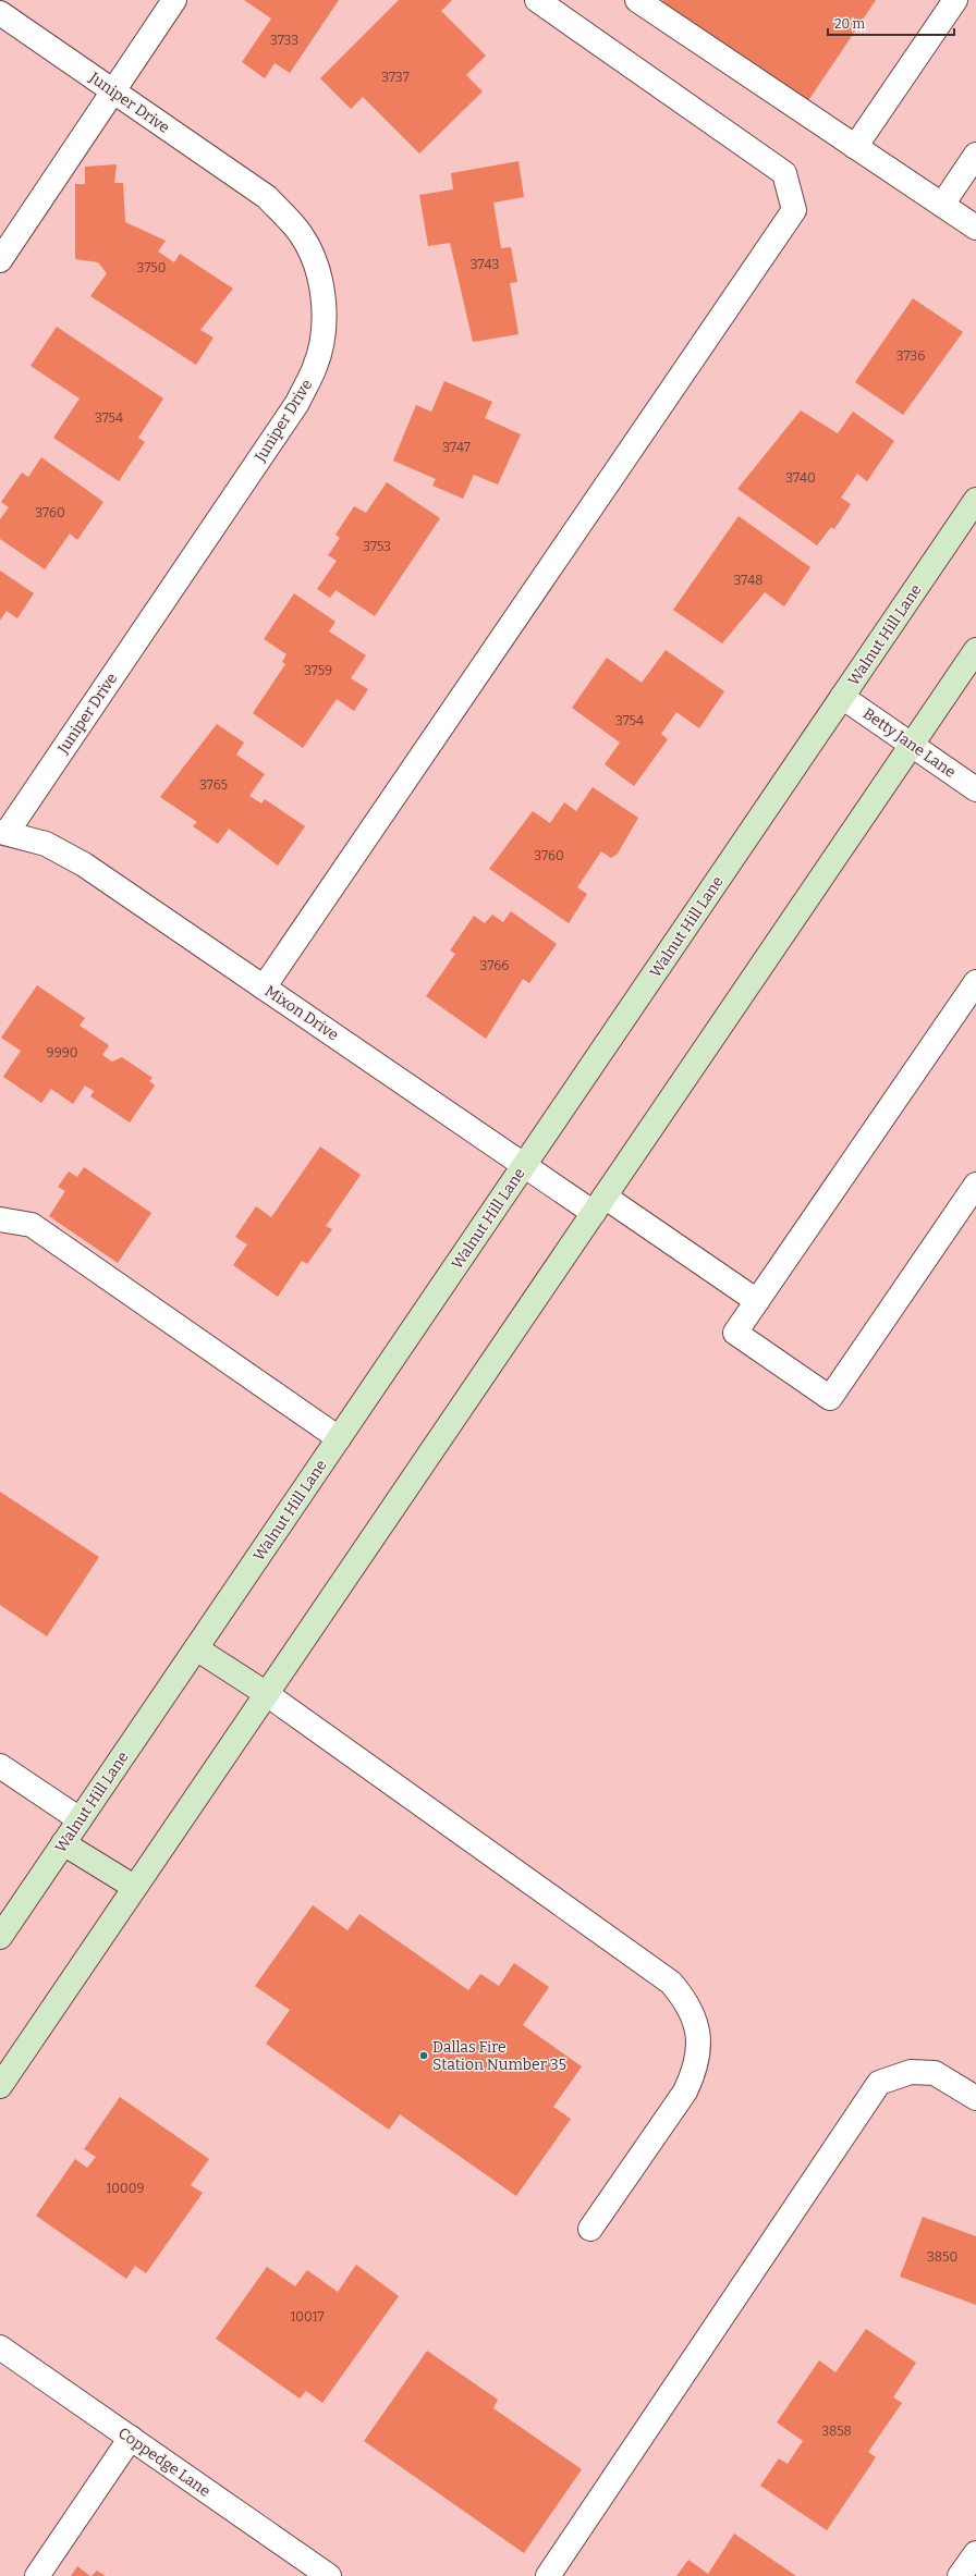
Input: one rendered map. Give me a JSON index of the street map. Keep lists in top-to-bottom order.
{
  "streets": {
    "main road": ["Walnut Hill Lane"],
    "street": [
      "Juniper Drive",
      "Betty Jane Lane",
      "Mixon Drive",
      "Coppedge Lane"
    ]
  },
  "crossings": [
    ["Juniper Drive", "Mixon Drive"],
    ["Walnut Hill Lane", "Betty Jane Lane"],
    ["Walnut Hill Lane", "Mixon Drive"]
  ],
  "places": ["Dallas Fire Station Number 35"],
  "house_numbers": [
    "3733",
    "3737",
    "3743",
    "3750",
    "3736",
    "3754",
    "3747",
    "3740",
    "3760",
    "3753",
    "3748",
    "3759",
    "3754",
    "3765",
    "3760",
    "3766",
    "9990",
    "10009",
    "3850",
    "10017",
    "3858"
  ],
  "scale_bar": "20 m"
}
